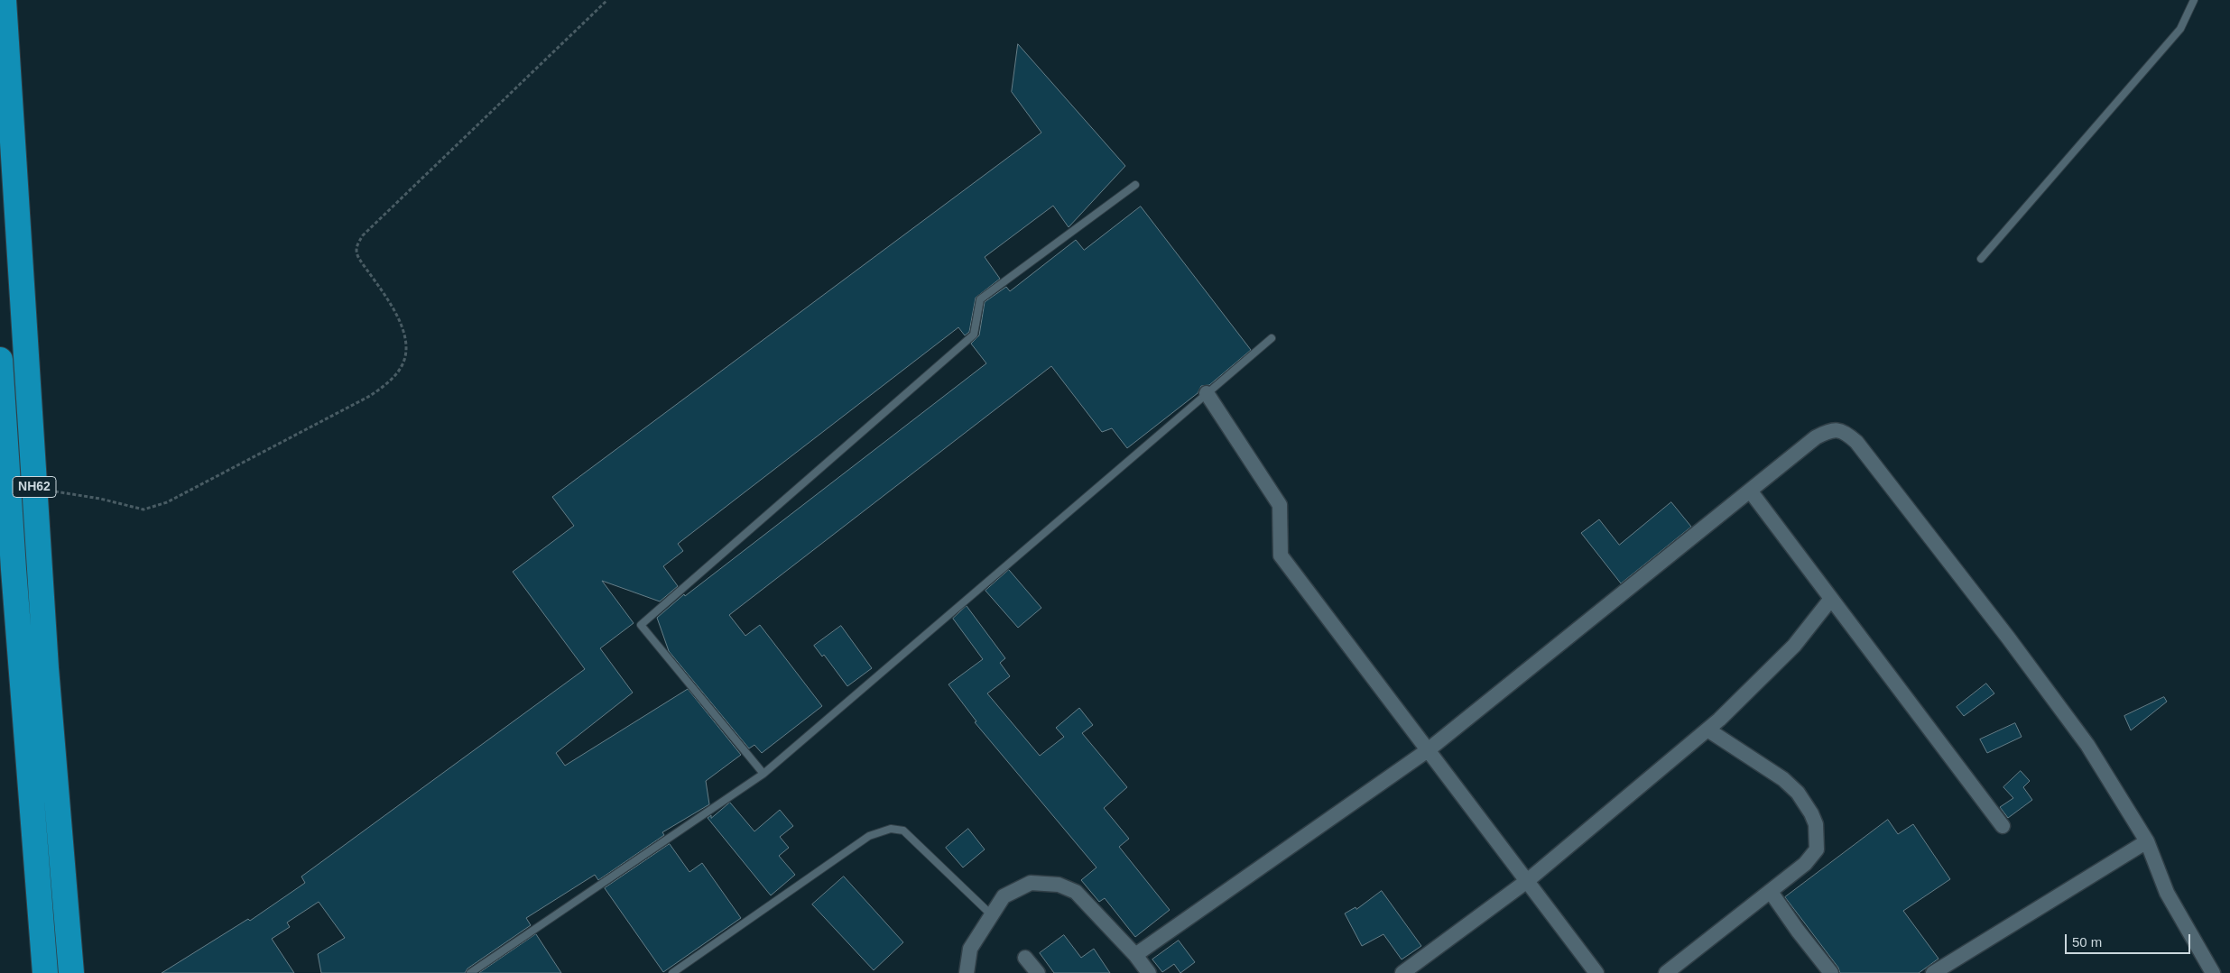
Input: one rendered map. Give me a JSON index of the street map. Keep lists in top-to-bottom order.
{
  "streets": {
    "highway": ["NH62"]
  },
  "scale_bar": "50 m"
}
